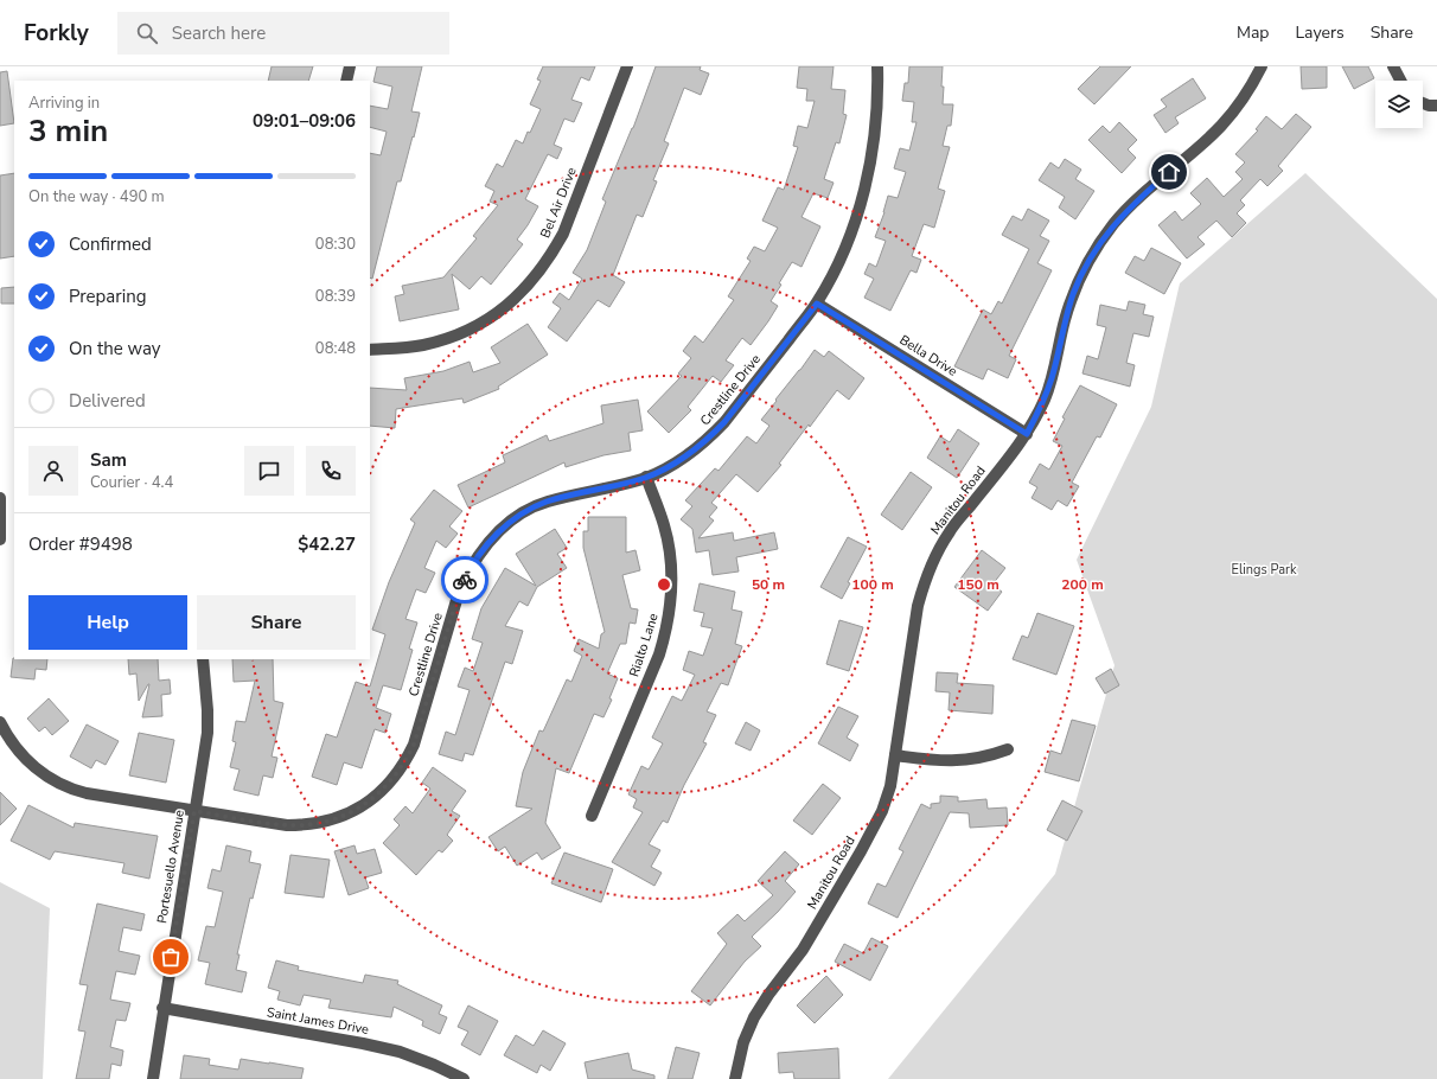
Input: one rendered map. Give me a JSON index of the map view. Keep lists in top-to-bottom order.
{
  "streets": {
    "street": [
      "Bel Air Drive",
      "Bella Drive",
      "Crestline Drive",
      "Manitou Road",
      "Rialto Lane",
      "Portesuello Avenue",
      "Saint James Drive"
    ]
  },
  "crossings": [
    ["Bella Drive", "Crestline Drive"],
    ["Bella Drive", "Manitou Road"],
    ["Crestline Drive", "Rialto Lane"],
    ["Crestline Drive", "Portesuello Avenue"],
    ["Portesuello Avenue", "Saint James Drive"]
  ],
  "parks": ["Elings Park"],
  "page": {
    "header": "Forkly",
    "search": "Search here",
    "nav": ["Map", "Layers", "Share"],
    "heading": ["3 min", "Arriving in", "09:01–09:06"],
    "panel": [
      "Sam",
      "Courier · 4.4",
      "Order #9498",
      "$42.27"
    ],
    "bar": "On the way · 490 m",
    "list": [
      ["Confirmed", "08:30"],
      ["Preparing", "08:39"],
      ["On the way", "08:48"],
      "Delivered"
    ],
    "buttons": ["Help", "Share"]
  },
  "rings": [
    "50 m",
    "100 m",
    "150 m",
    "200 m"
  ]
}
